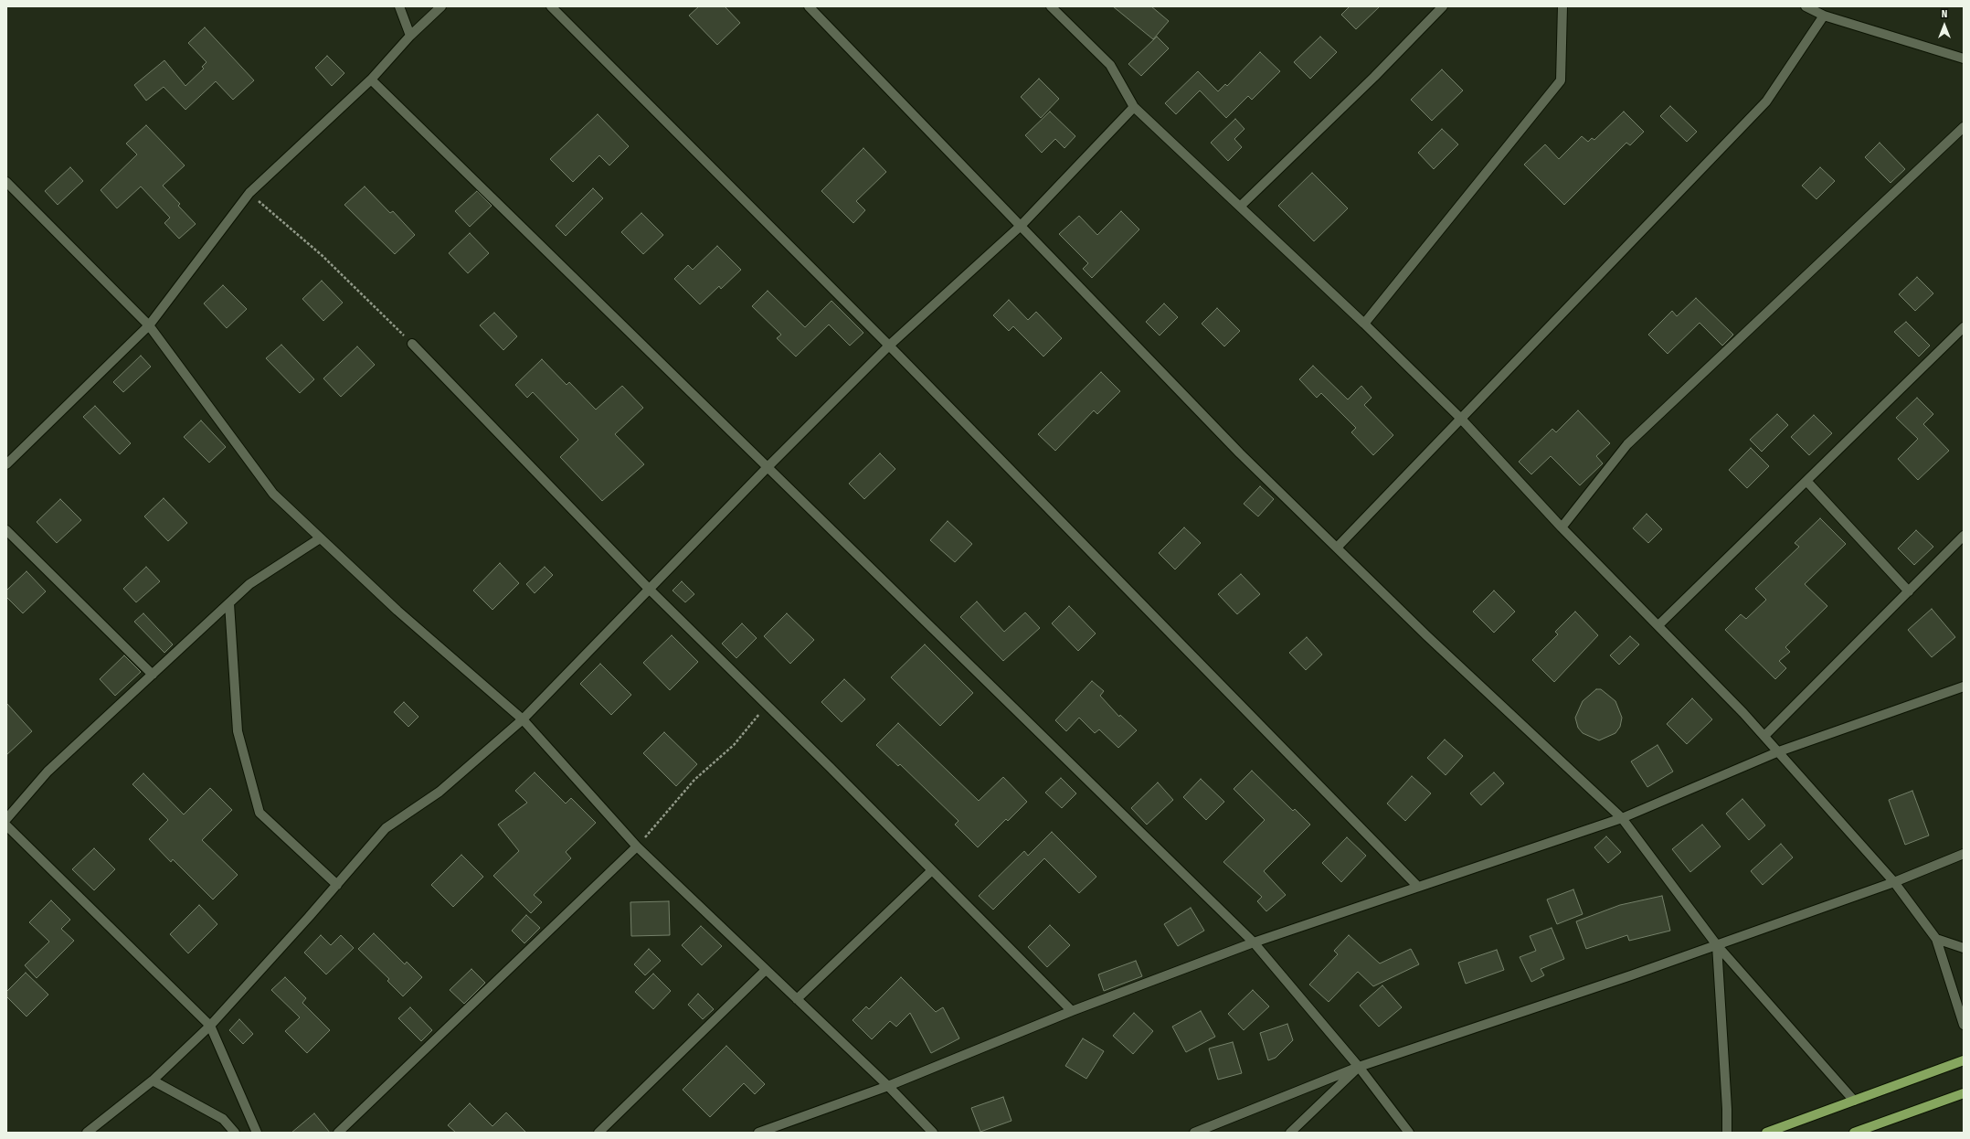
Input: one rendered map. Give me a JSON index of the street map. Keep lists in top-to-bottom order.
{
  "north": "top"
}
